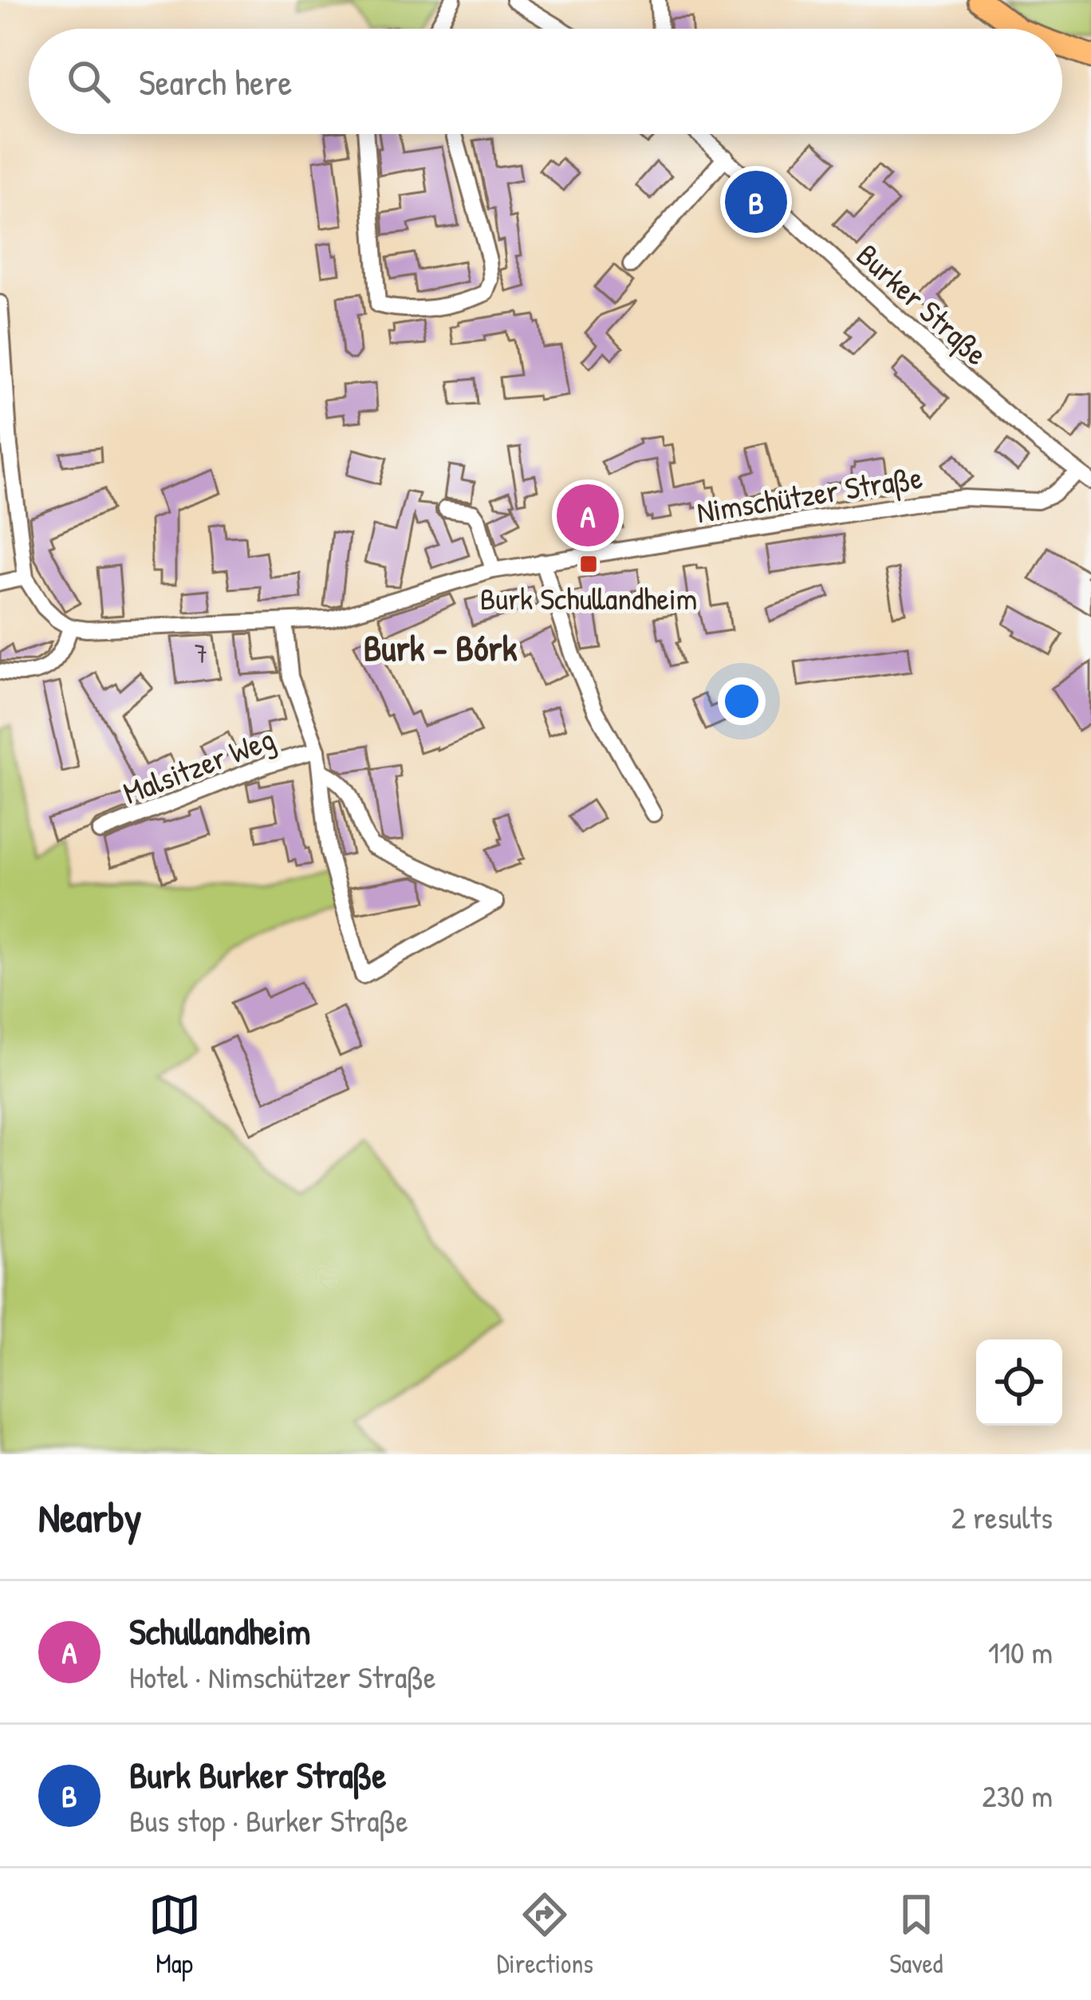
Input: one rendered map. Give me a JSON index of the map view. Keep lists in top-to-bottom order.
{
  "streets": {
    "street": ["Burker Straße", "Nimschützer Straße", "Malsitzer Weg"]
  },
  "crossings": [
    ["Burker Straße", "Nimschützer Straße"],
    ["Nimschützer Straße", "Malsitzer Weg"]
  ],
  "districts": ["Burk - Bórk"],
  "places": {
    "transit": ["Burk Schullandheim"]
  },
  "house_numbers": ["7"],
  "page": {
    "search": "Search here",
    "pins": ["B", "A"],
    "heading": ["Nearby", "2 results"],
    "list": [
      {
        "mark": "A",
        "name": "Schullandheim",
        "note": "Hotel · Nimschützer Straße",
        "value": "110 m"
      },
      {
        "mark": "B",
        "name": "Burk Burker Straße",
        "note": "Bus stop · Burker Straße",
        "value": "230 m"
      }
    ],
    "nav": ["Map", "Directions", "Saved"]
  }
}
